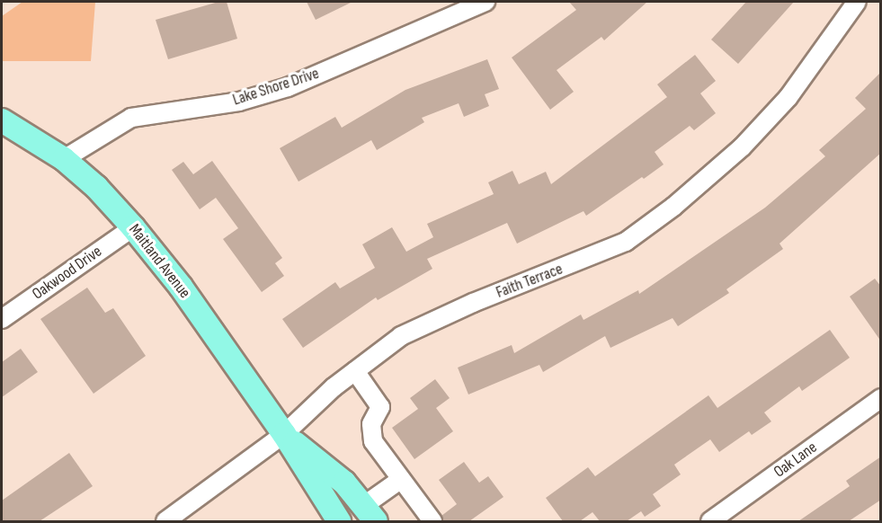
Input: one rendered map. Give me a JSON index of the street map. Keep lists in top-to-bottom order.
{
  "streets": {
    "main road": ["Maitland Avenue"],
    "street": [
      "Lake Shore Drive",
      "Oakwood Drive",
      "Faith Terrace",
      "Oak Lane"
    ]
  },
  "crossings": [
    ["Lake Shore Drive", "Maitland Avenue"],
    ["Maitland Avenue", "Oakwood Drive"],
    ["Maitland Avenue", "Faith Terrace"]
  ]
}
